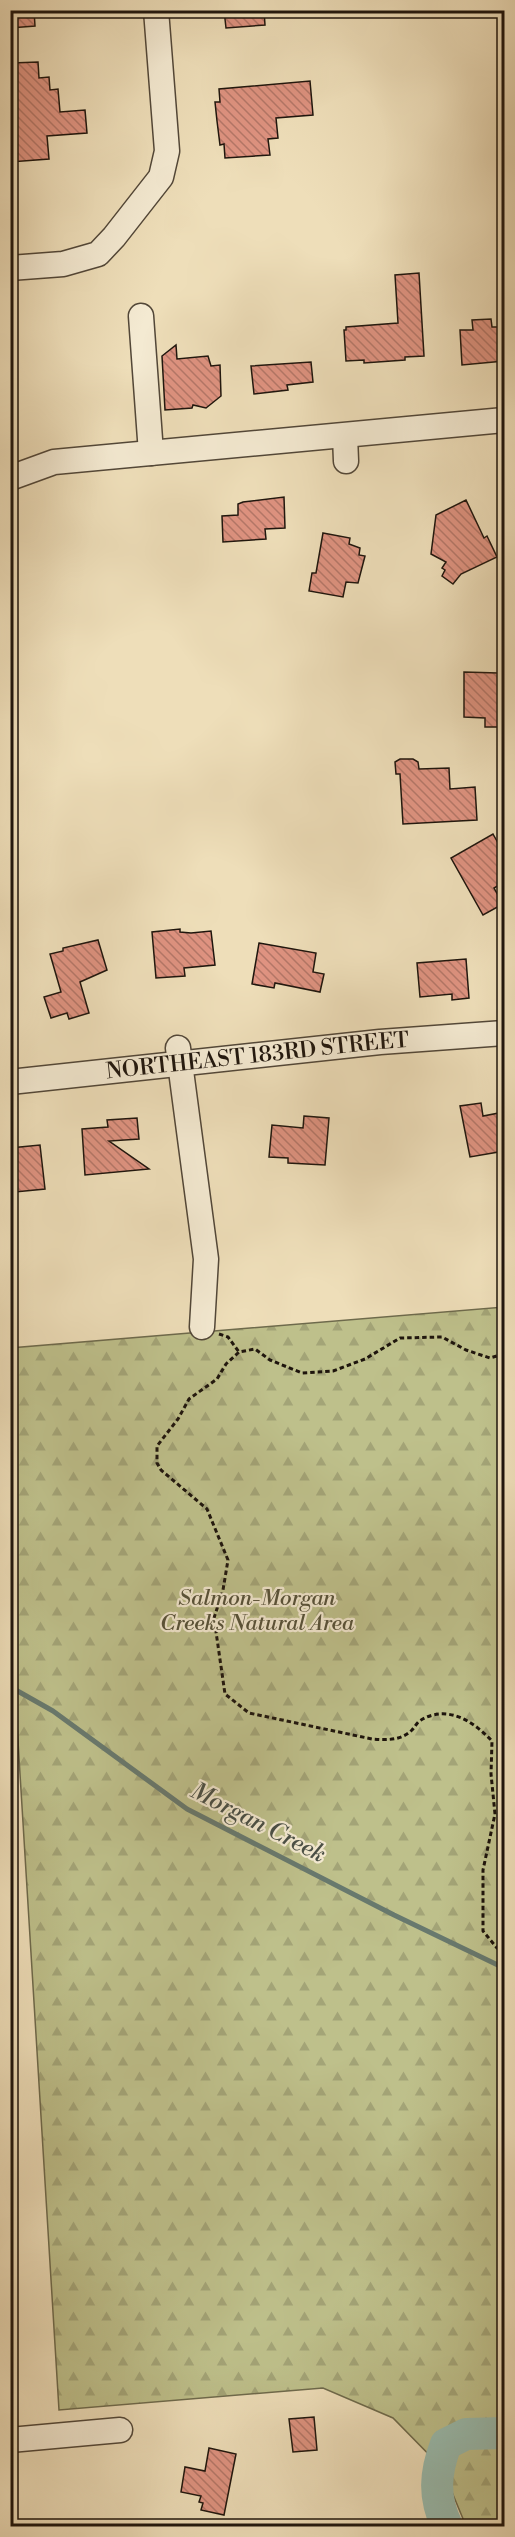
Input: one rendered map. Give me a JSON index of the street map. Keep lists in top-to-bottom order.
{
  "streets": {
    "street": ["NORTHEAST 183RD STREET"]
  },
  "water": ["Morgan Creek"],
  "parks": ["Salmon-Morgan Creeks Natural Area"]
}
